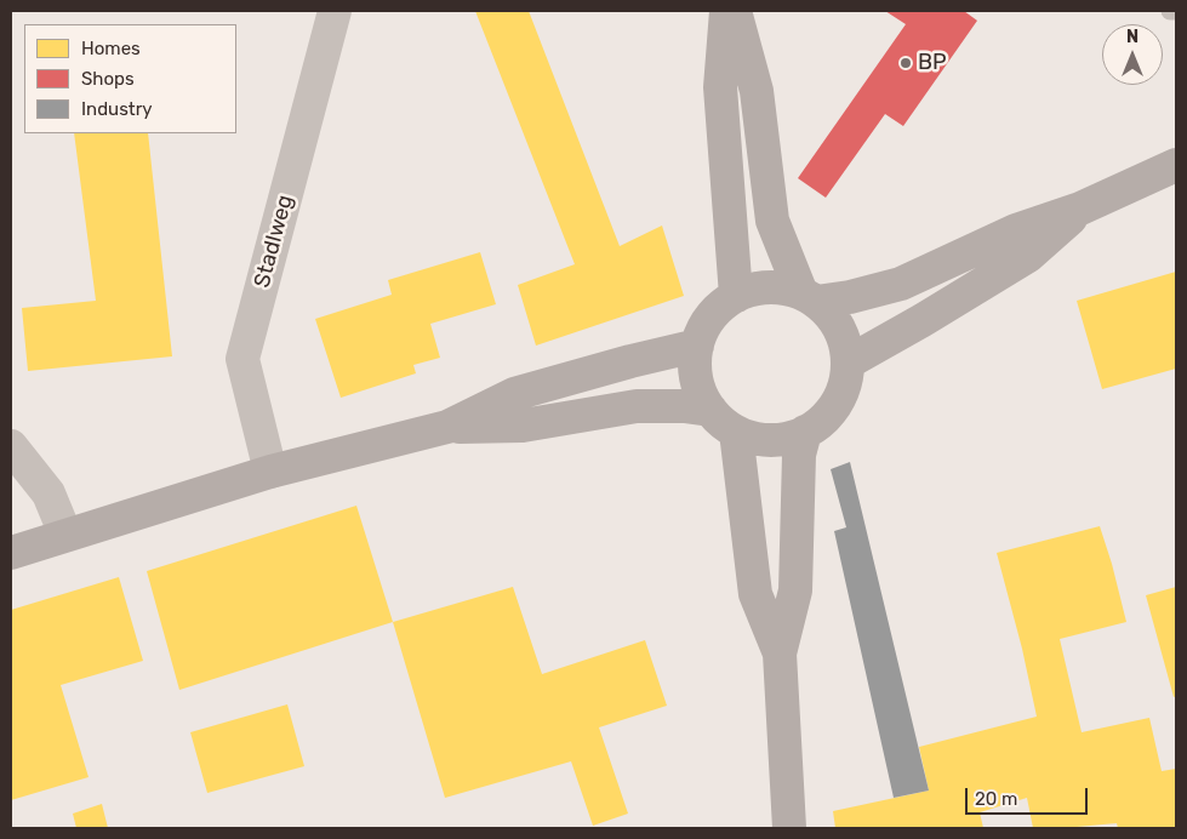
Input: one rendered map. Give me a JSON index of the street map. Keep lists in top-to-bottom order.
{
  "streets": {
    "street": ["Stadlweg"]
  },
  "places": ["BP"],
  "legend": ["Homes", "Shops", "Industry"],
  "scale_bar": "20 m",
  "north": "top"
}
